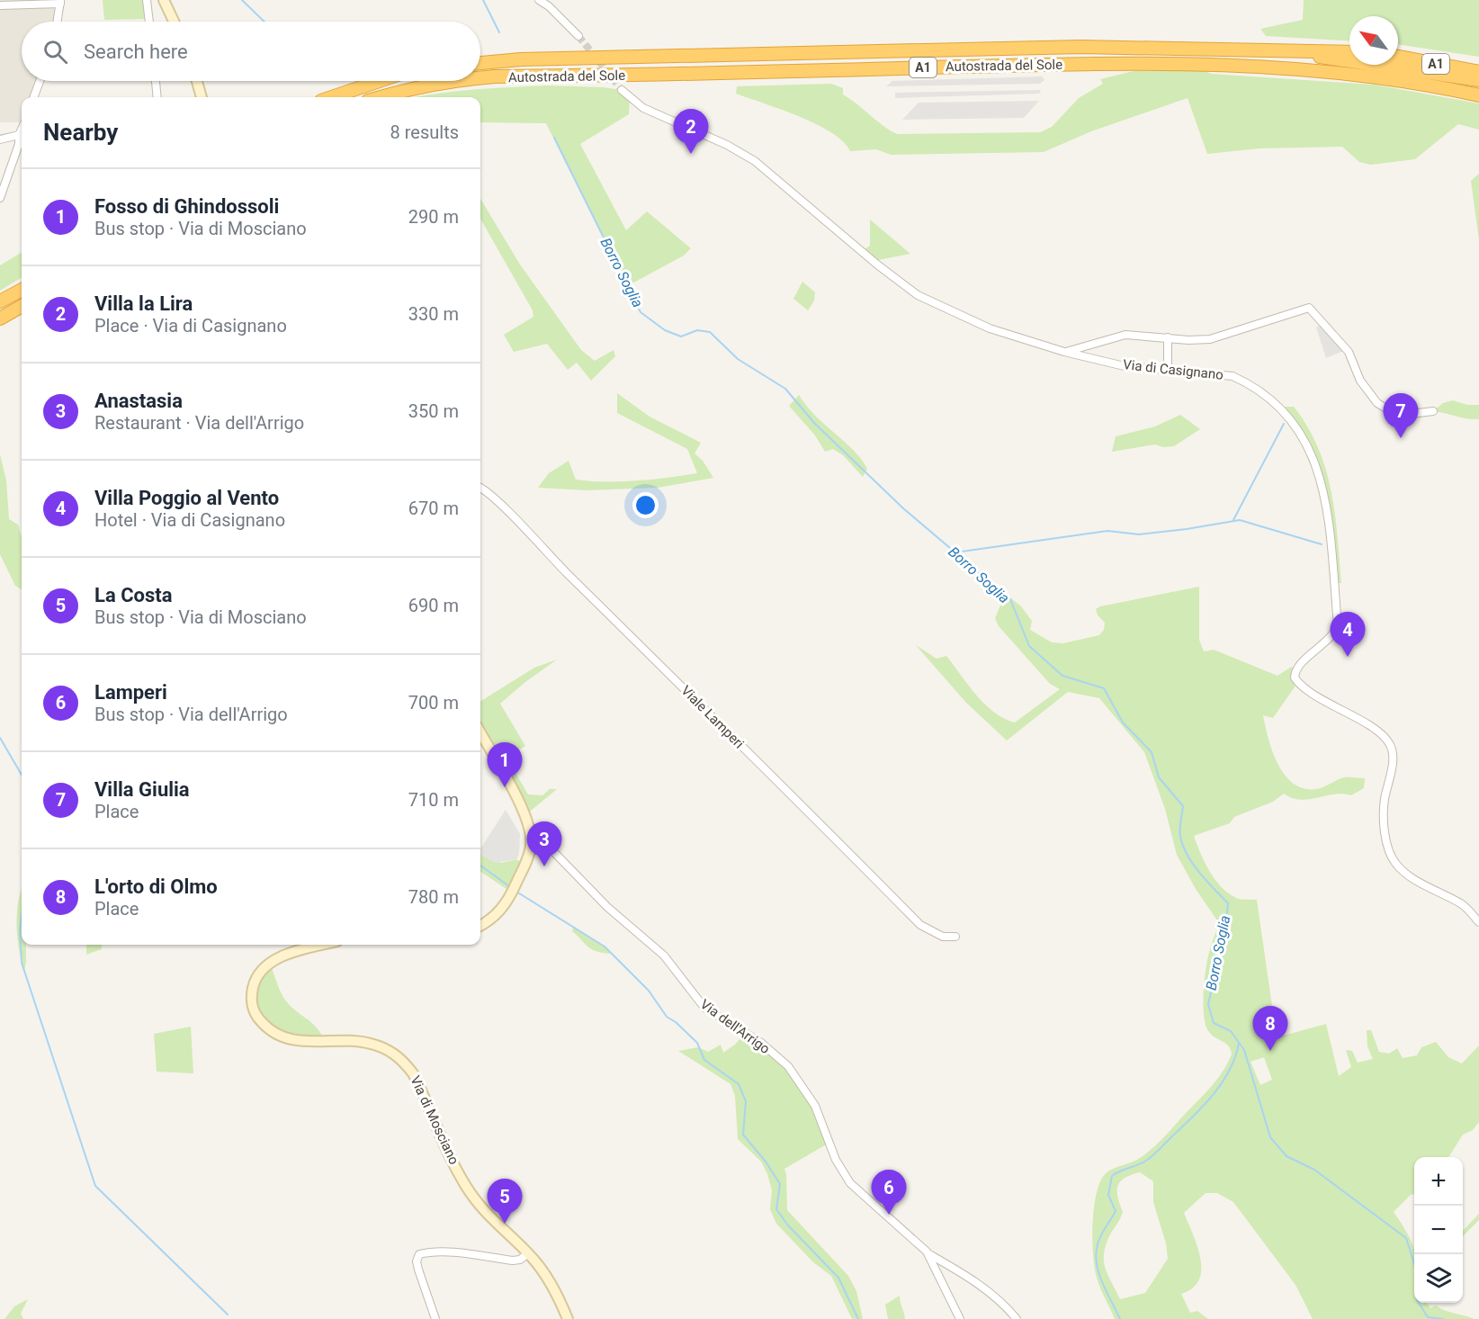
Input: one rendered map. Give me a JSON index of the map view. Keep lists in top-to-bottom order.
{
  "streets": {
    "highway": ["A1", "Autostrada del Sole"],
    "main road": ["Via di Mosciano"],
    "street": ["Via di Casignano", "Viale Lamperi", "Via dell'Arrigo"]
  },
  "water": ["Borro Soglia"],
  "north": "top left",
  "page": {
    "search": "Search here",
    "heading": ["Nearby", "8 results"],
    "pins": [
      "2",
      "7",
      "4",
      "1",
      "3",
      "8",
      "6",
      "5"
    ],
    "list": [
      {
        "mark": "1",
        "name": "Fosso di Ghindossoli",
        "note": "Bus stop · Via di Mosciano",
        "value": "290 m"
      },
      {
        "mark": "2",
        "name": "Villa la Lira",
        "note": "Place · Via di Casignano",
        "value": "330 m"
      },
      {
        "mark": "3",
        "name": "Anastasia",
        "note": "Restaurant · Via dell'Arrigo",
        "value": "350 m"
      },
      {
        "mark": "4",
        "name": "Villa Poggio al Vento",
        "note": "Hotel · Via di Casignano",
        "value": "670 m"
      },
      {
        "mark": "5",
        "name": "La Costa",
        "note": "Bus stop · Via di Mosciano",
        "value": "690 m"
      },
      {
        "mark": "6",
        "name": "Lamperi",
        "note": "Bus stop · Via dell'Arrigo",
        "value": "700 m"
      },
      {
        "mark": "7",
        "name": "Villa Giulia",
        "note": "Place",
        "value": "710 m"
      },
      {
        "mark": "8",
        "name": "L'orto di Olmo",
        "note": "Place",
        "value": "780 m"
      }
    ],
    "map_buttons": ["+", "−"]
  }
}
